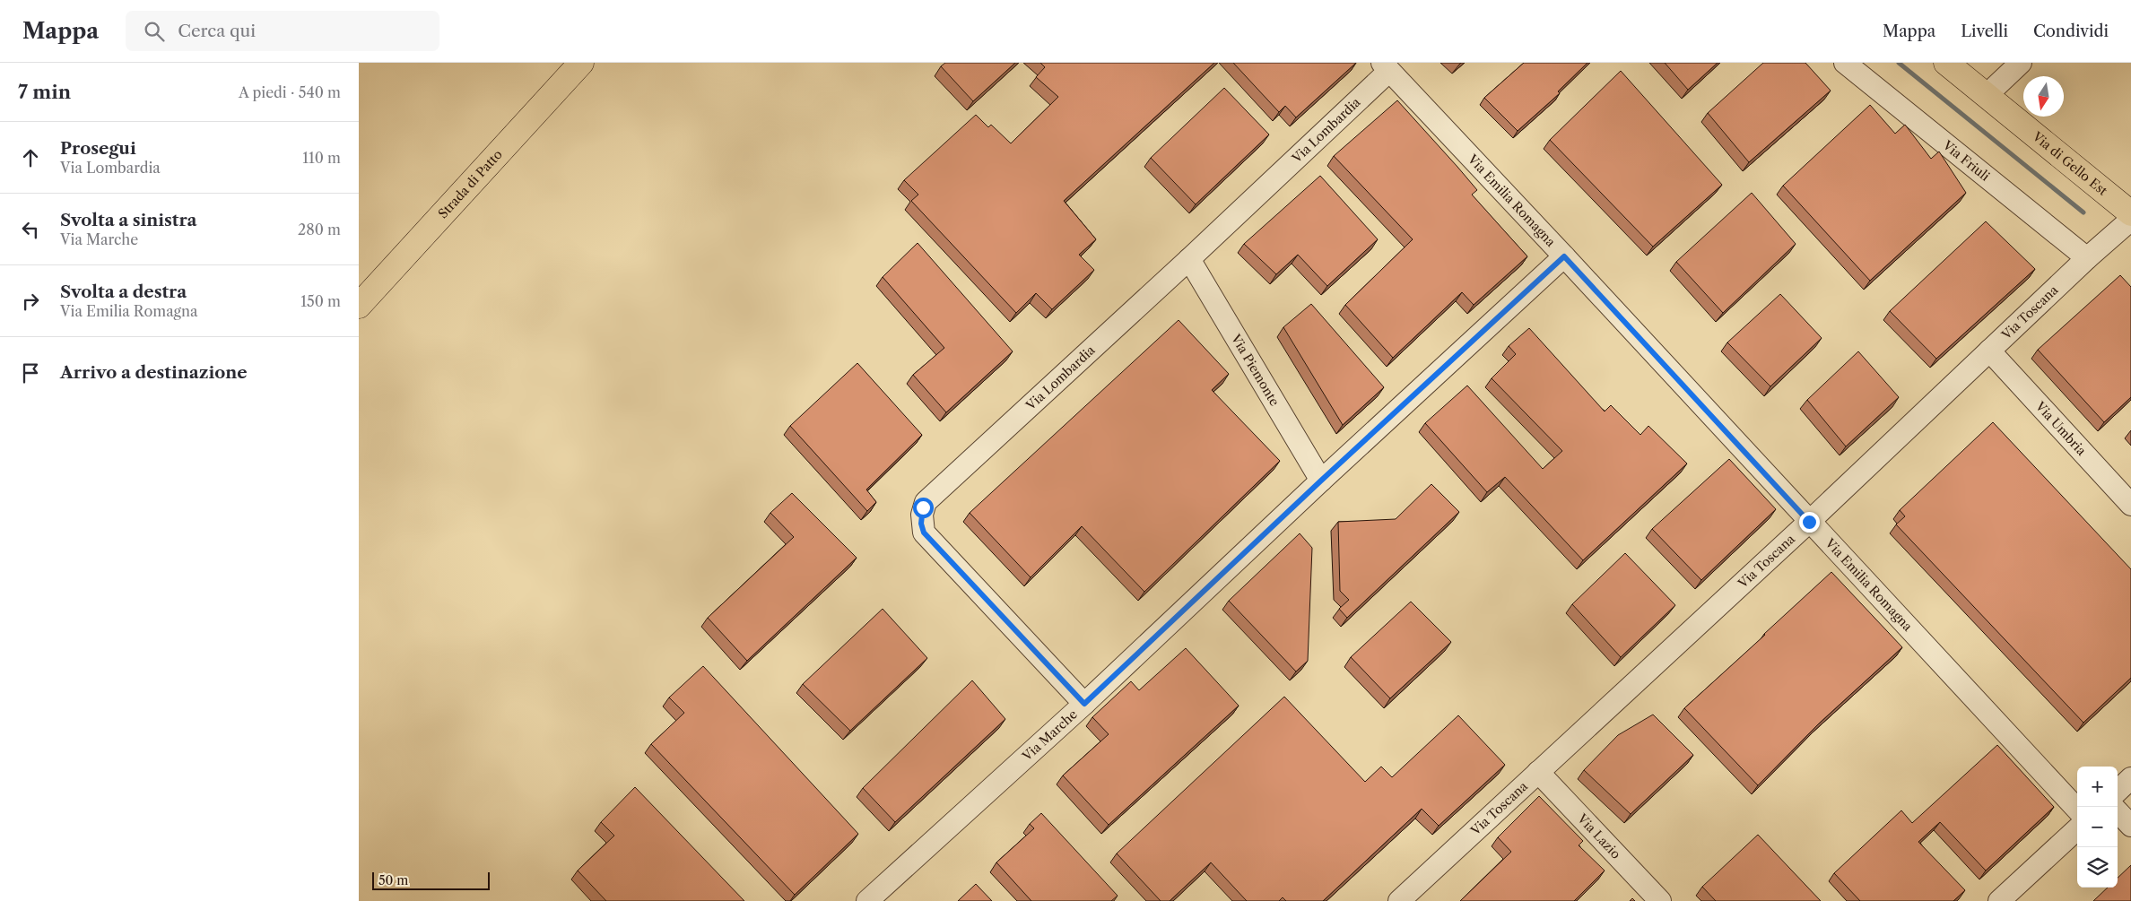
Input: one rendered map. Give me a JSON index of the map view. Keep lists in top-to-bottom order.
{
  "streets": {
    "main road": ["Via di Gello Est", "Strada di Patto"],
    "street": [
      "Via Lombardia",
      "Via Friuli",
      "Via Emilia Romagna",
      "Via Toscana",
      "Via Piemonte",
      "Via Umbria",
      "Via Marche",
      "Via Lazio"
    ]
  },
  "crossings": [
    ["Via Lombardia", "Via Emilia Romagna"],
    ["Via Lombardia", "Via Piemonte"],
    ["Via Lombardia", "Via Marche"],
    ["Via Friuli", "Via Toscana"],
    ["Via Emilia Romagna", "Via Toscana"],
    ["Via Emilia Romagna", "Via Marche"],
    ["Via Toscana", "Via Umbria"],
    ["Via Toscana", "Via Lazio"],
    ["Via Piemonte", "Via Marche"]
  ],
  "scale_bar": "50 m",
  "north": "bottom",
  "page": {
    "header": "Mappa",
    "search": "Cerca qui",
    "nav": ["Mappa", "Livelli", "Condividi"],
    "heading": ["7 min", "A piedi · 540 m"],
    "list": [
      ["Prosegui", "Via Lombardia", "110 m"],
      ["Svolta a sinistra", "Via Marche", "280 m"],
      ["Svolta a destra", "Via Emilia Romagna", "150 m"],
      "Arrivo a destinazione"
    ],
    "map_buttons": ["+", "−"],
    "scale": "50 m"
  }
}
